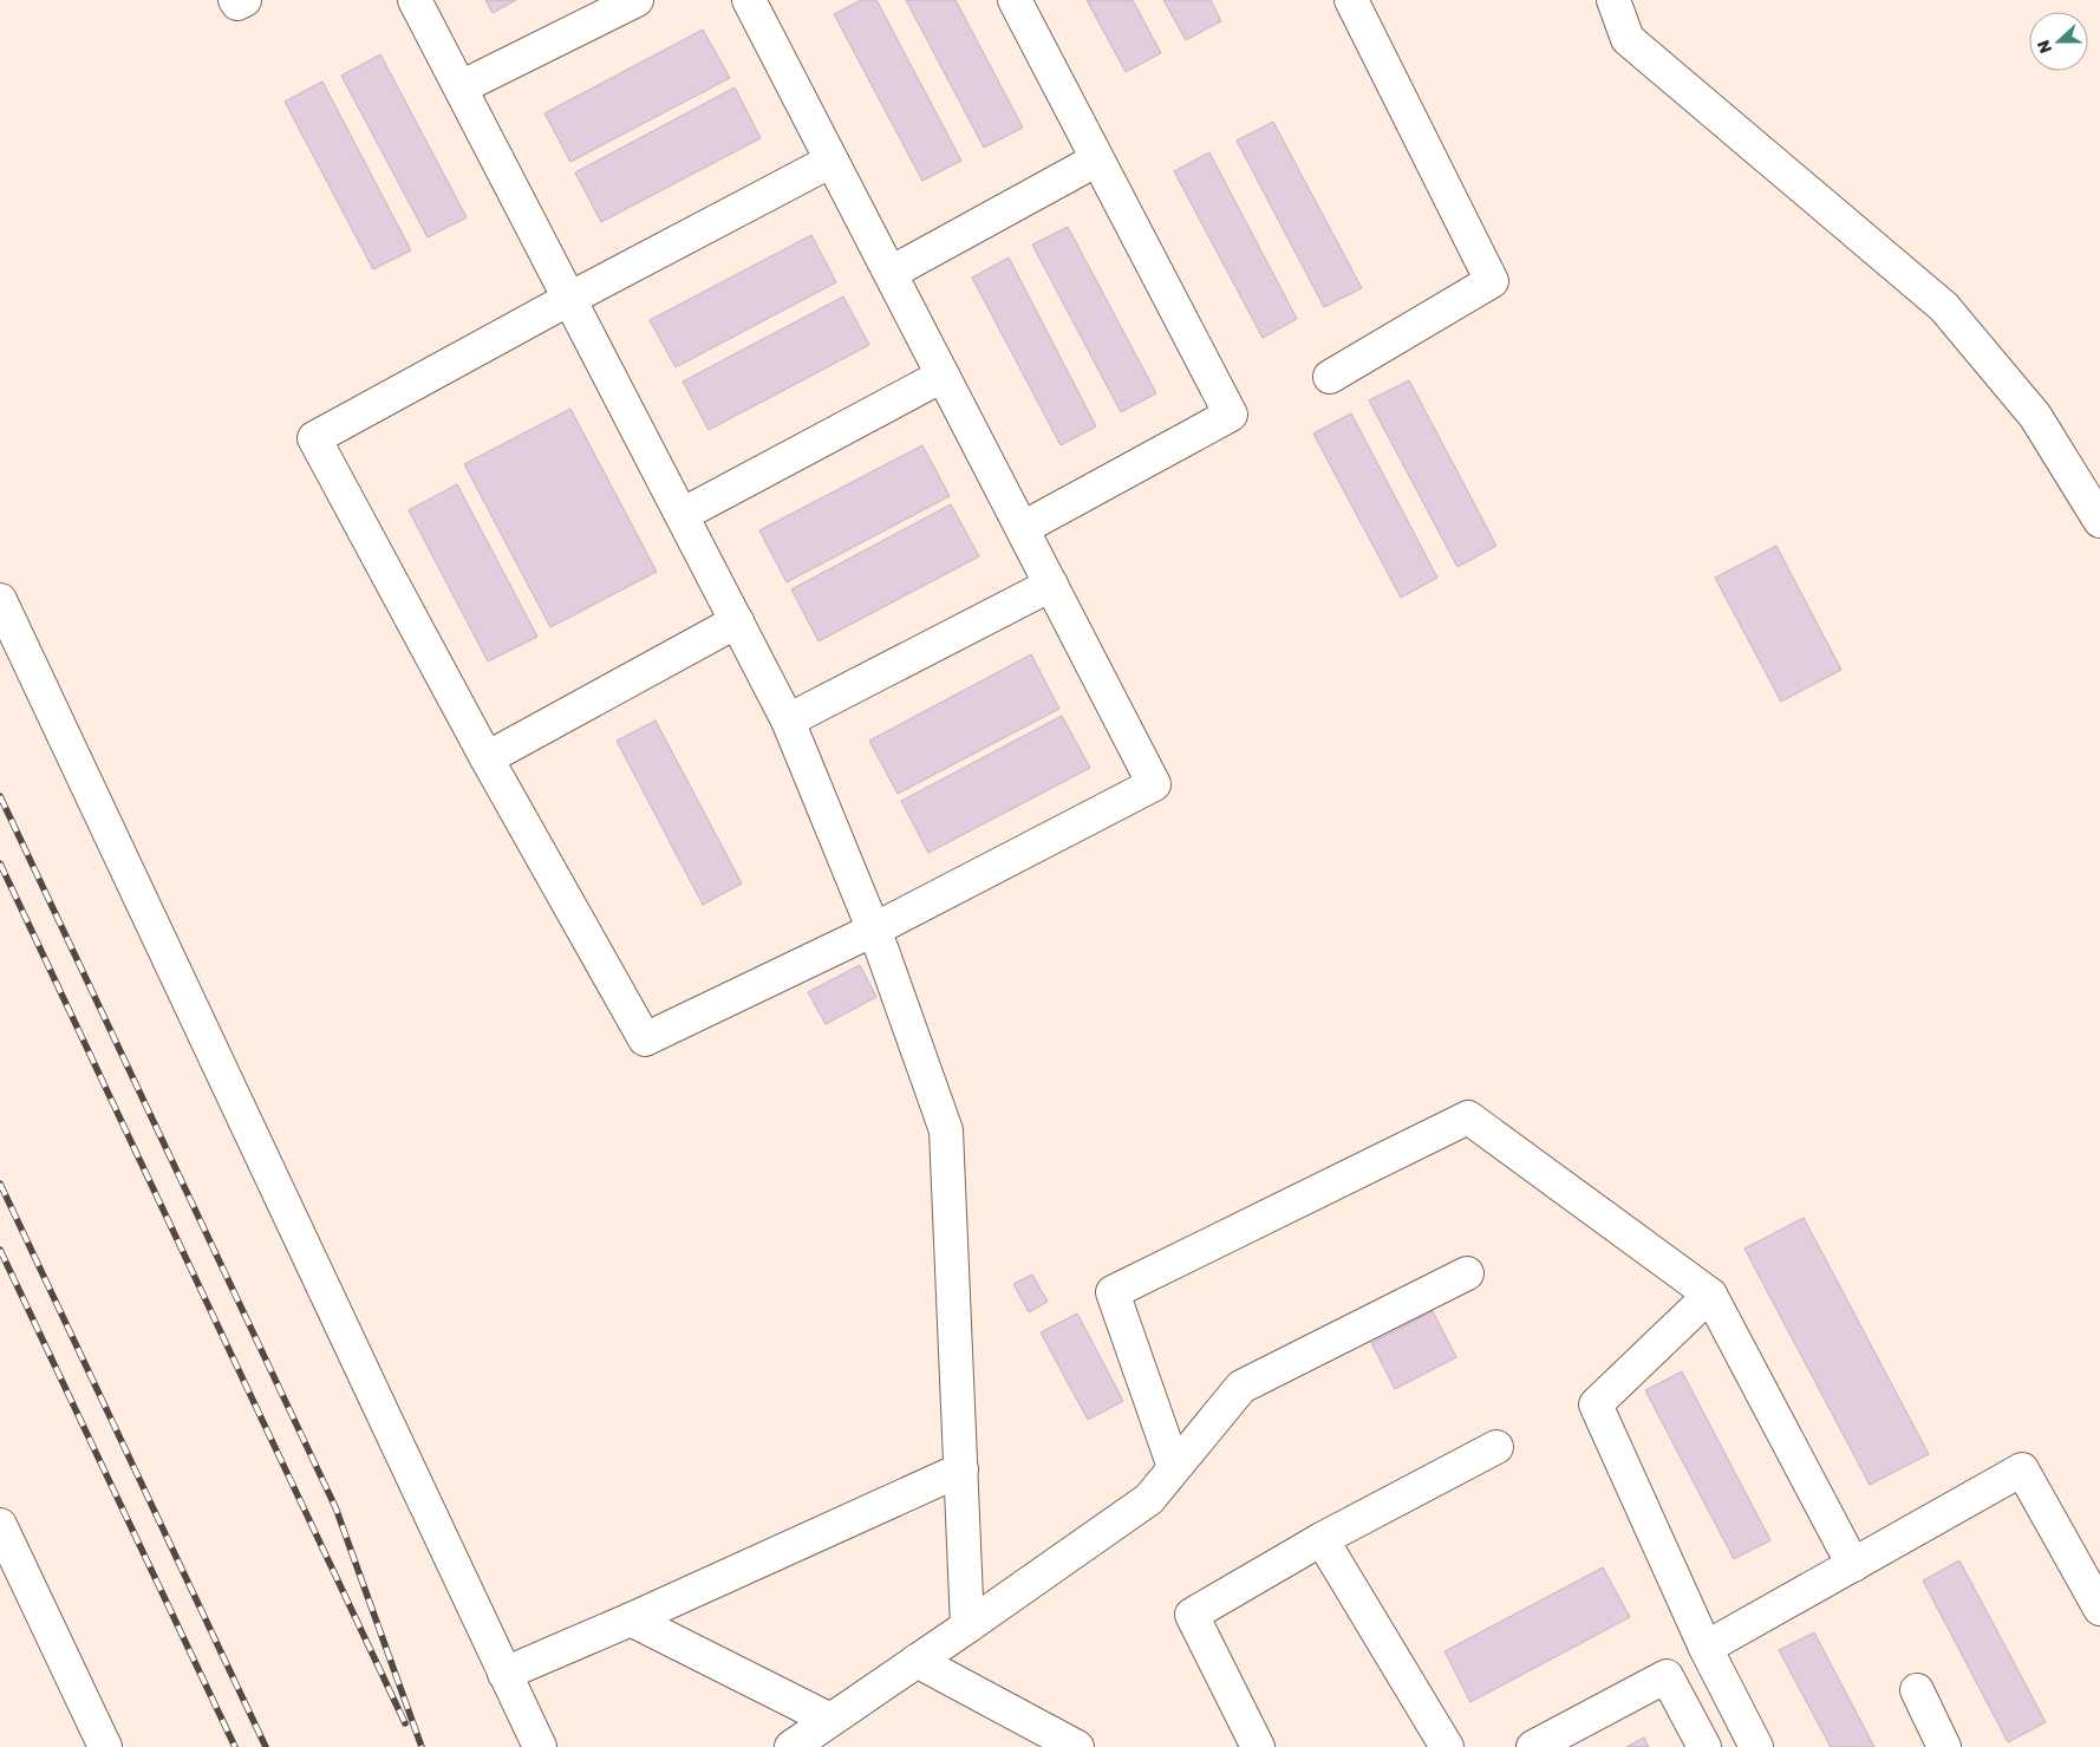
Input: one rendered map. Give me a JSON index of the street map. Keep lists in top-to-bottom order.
{
  "north": "left"
}
